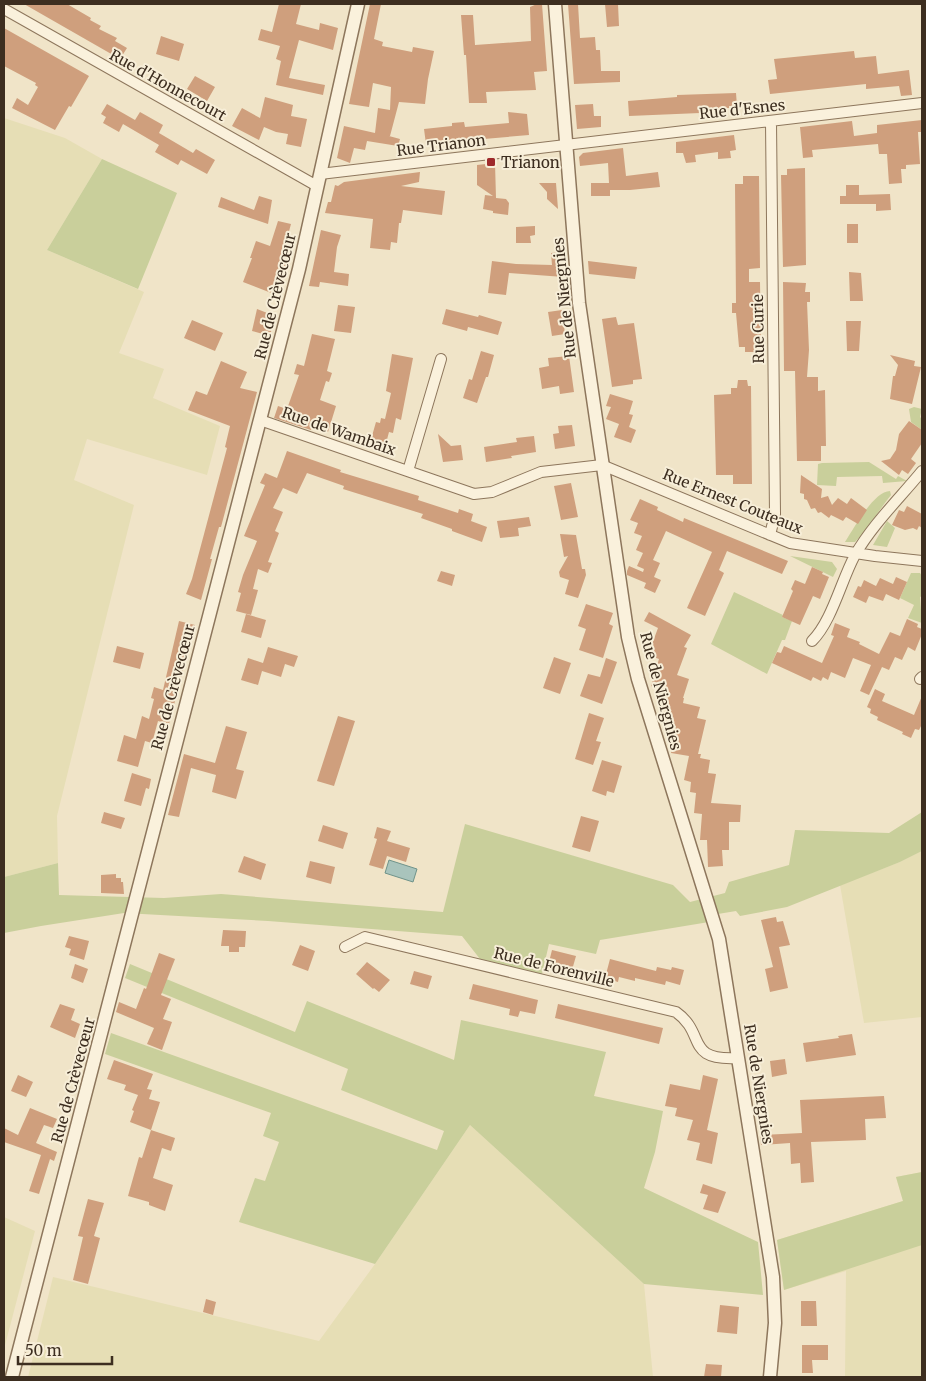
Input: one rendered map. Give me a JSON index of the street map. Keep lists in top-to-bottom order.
{
  "streets": {
    "street": [
      "Rue d'Honnecourt",
      "Rue d'Esnes",
      "Rue Trianon",
      "Rue de Crèvecœur",
      "Rue de Niergnies",
      "Rue Curie",
      "Rue de Wambaix",
      "Rue Ernest Couteaux",
      "Rue de Forenville"
    ]
  },
  "crossings": [
    ["Rue d'Honnecourt", "Rue Trianon"],
    ["Rue d'Honnecourt", "Rue de Crèvecœur"],
    ["Rue d'Esnes", "Rue Trianon"],
    ["Rue d'Esnes", "Rue de Niergnies"],
    ["Rue d'Esnes", "Rue Curie"],
    ["Rue Trianon", "Rue de Crèvecœur"],
    ["Rue Trianon", "Rue de Niergnies"],
    ["Rue de Crèvecœur", "Rue de Wambaix"],
    ["Rue de Niergnies", "Rue de Wambaix"],
    ["Rue de Niergnies", "Rue Ernest Couteaux"],
    ["Rue de Niergnies", "Rue de Forenville"],
    ["Rue Curie", "Rue Ernest Couteaux"],
    ["Rue de Wambaix", "Rue Ernest Couteaux"]
  ],
  "places": {
    "transit": ["Trianon"]
  },
  "scale_bar": "50 m"
}
